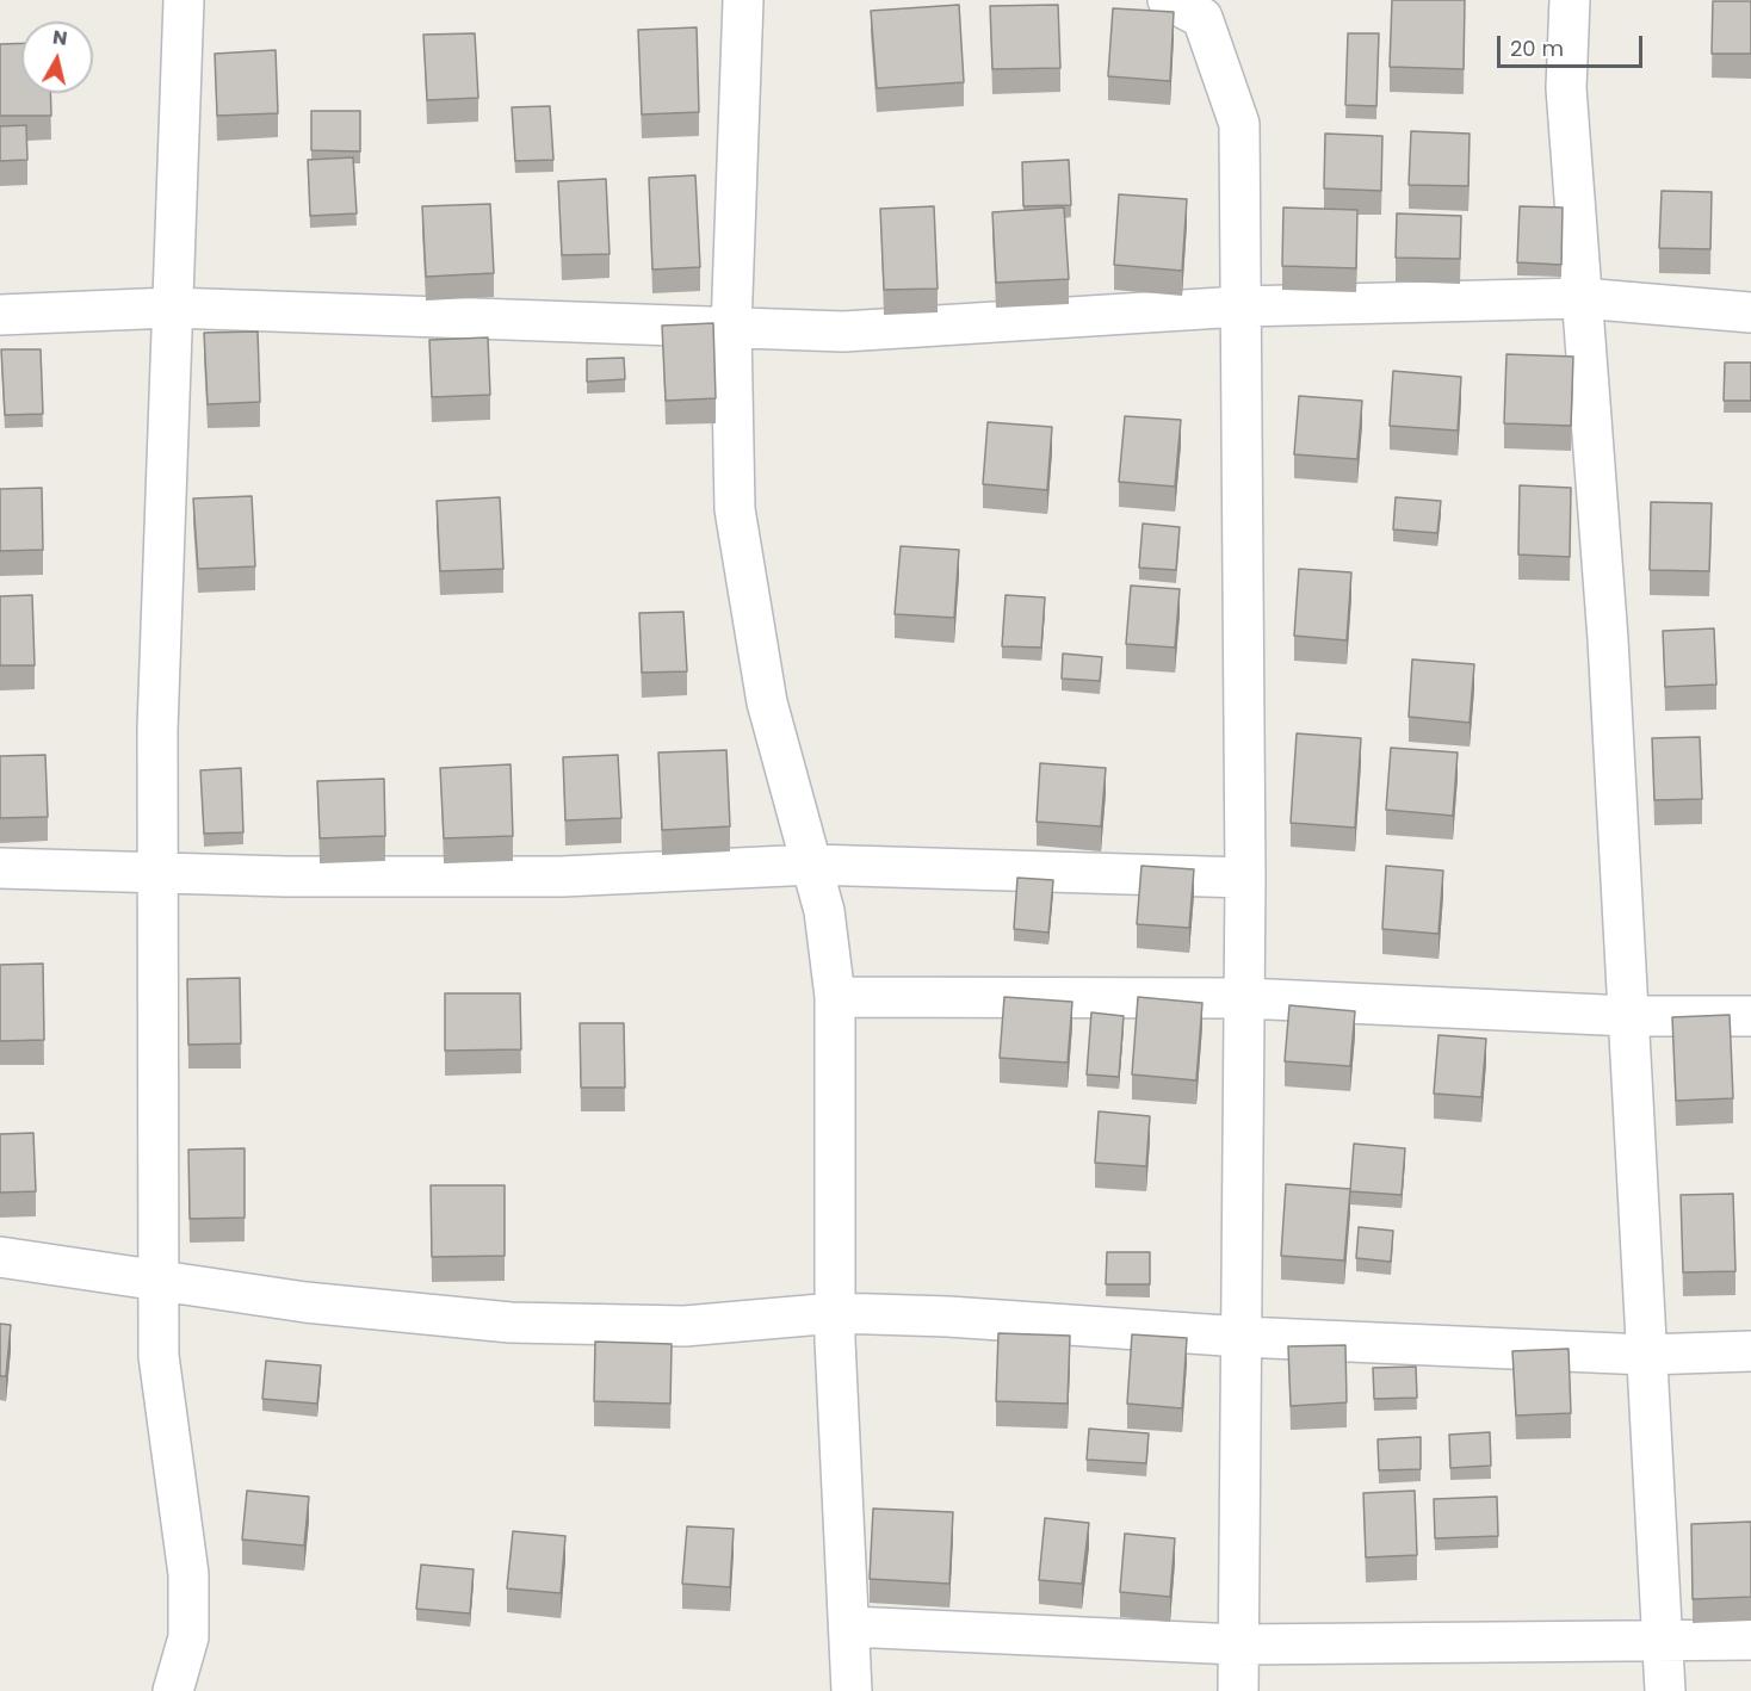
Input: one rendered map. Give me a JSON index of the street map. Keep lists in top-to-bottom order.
{
  "scale_bar": "20 m",
  "north": "top"
}
